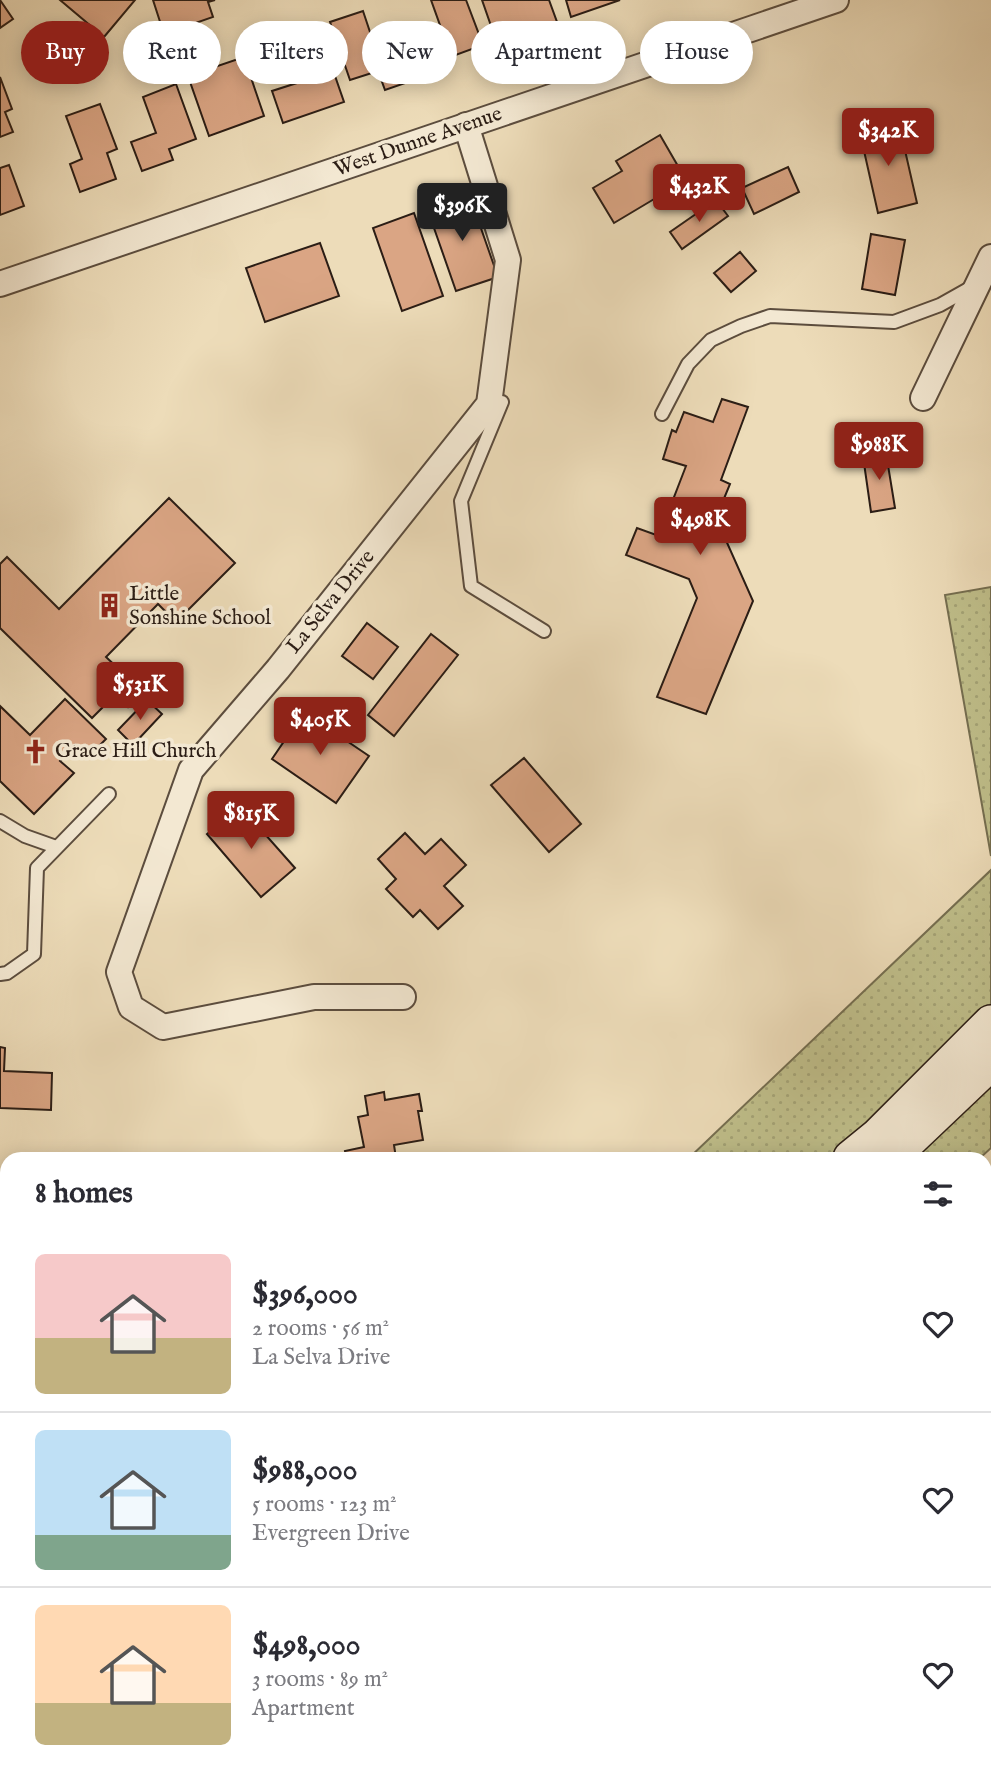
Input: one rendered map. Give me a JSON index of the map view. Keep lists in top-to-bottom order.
{
  "streets": {
    "street": ["West Dunne Avenue", "La Selva Drive"]
  },
  "crossings": [
    ["West Dunne Avenue", "La Selva Drive"]
  ],
  "places": {
    "building": ["Little Sonshine School"],
    "church": ["Grace Hill Church"]
  },
  "page": {
    "chip": [
      "Buy",
      "Rent",
      "Filters",
      "New",
      "Apartment",
      "House"
    ],
    "price": [
      "$342K",
      "$432K",
      "$396K",
      "$988K",
      "$498K",
      "$531K",
      "$405K",
      "$815K"
    ],
    "heading": "8 homes",
    "list": [
      {
        "name": "$396,000",
        "note": "2 rooms · 56 m² · La Selva Drive"
      },
      {
        "name": "$988,000",
        "note": "5 rooms · 123 m² · Evergreen Drive"
      },
      {
        "name": "$498,000",
        "note": "3 rooms · 89 m² · Apartment"
      }
    ]
  }
}
